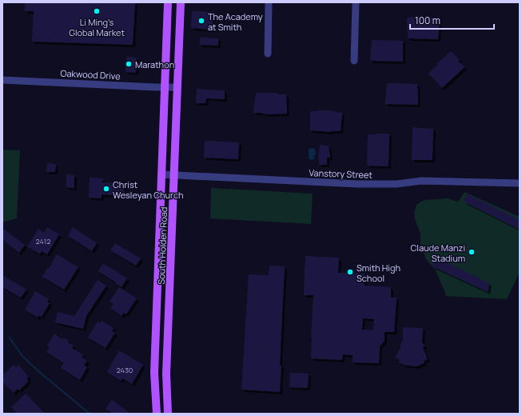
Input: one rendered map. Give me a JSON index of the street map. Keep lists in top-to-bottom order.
{
  "streets": {
    "main road": ["South Holden Road"],
    "street": ["Oakwood Drive", "Vanstory Street"]
  },
  "crossings": [
    ["Oakwood Drive", "South Holden Road"],
    ["Vanstory Street", "South Holden Road"]
  ],
  "places": [
    "Li Ming's Global Market",
    "The Academy at Smith",
    "Marathon",
    "Christ Wesleyan Church",
    "Claude Manzi Stadium",
    "Smith High School"
  ],
  "house_numbers": ["2412", "2430"],
  "scale_bar": "100 m"
}
